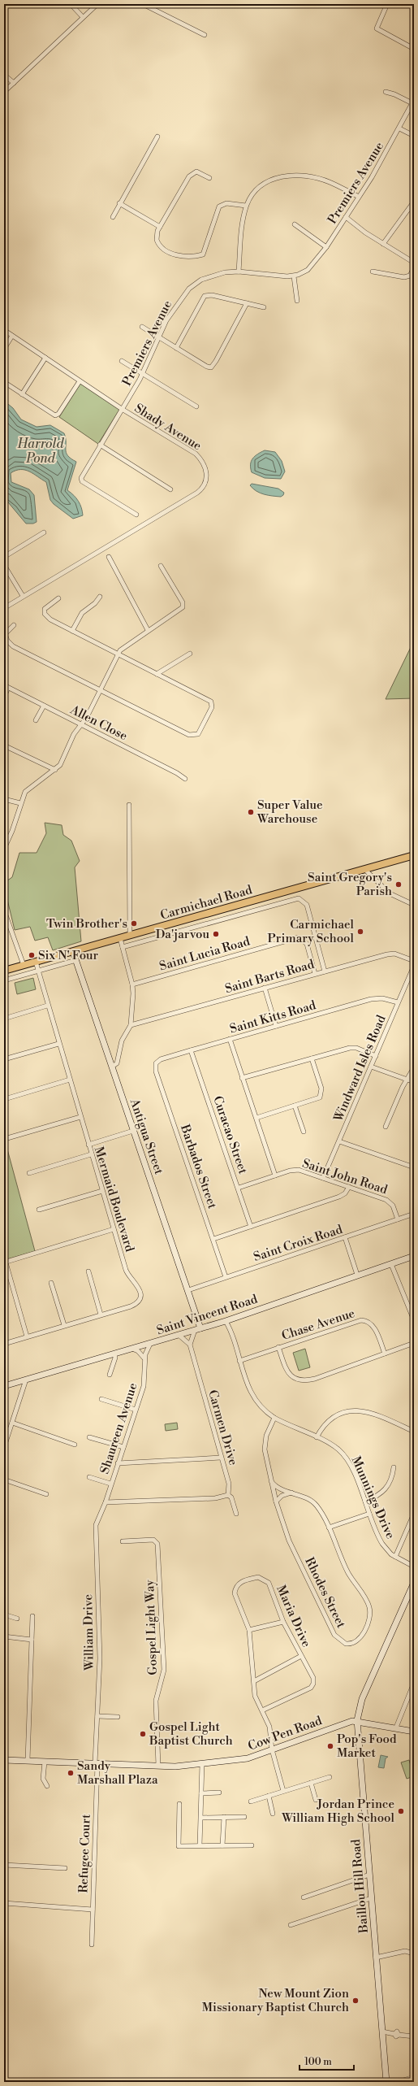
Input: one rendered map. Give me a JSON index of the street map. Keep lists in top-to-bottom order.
{
  "streets": {
    "main road": [
      "Carmichael Road",
      "Antigua Street",
      "Saint Vincent Road",
      "Cow Pen Road",
      "Baillou Hill Road"
    ],
    "street": [
      "Premiers Avenue",
      "Shady Avenue",
      "Allen Close",
      "Saint Lucia Road",
      "Saint Barts Road",
      "Saint Kitts Road",
      "Windward Isles Road",
      "Curacao Street",
      "Barbados Street",
      "Saint John Road",
      "Mermaid Boulevard",
      "Saint Croix Road",
      "Chase Avenue",
      "Carmen Drive",
      "Shaureen Avenue",
      "Munnings Drive",
      "Rhodes Street",
      "Maria Drive",
      "Gospel Light Way",
      "William Drive",
      "Refugee Court"
    ]
  },
  "crossings": [
    ["Premiers Avenue", "Shady Avenue"],
    ["Carmichael Road", "Antigua Street"],
    ["Carmichael Road", "Mermaid Boulevard"],
    ["Saint Lucia Road", "Saint Barts Road"],
    ["Saint Kitts Road", "Windward Isles Road"],
    ["Saint Kitts Road", "Curacao Street"],
    ["Saint Kitts Road", "Barbados Street"],
    ["Windward Isles Road", "Saint John Road"],
    ["Curacao Street", "Saint John Road"],
    ["Antigua Street", "Saint Croix Road"],
    ["Antigua Street", "Saint Vincent Road"],
    ["Barbados Street", "Saint Croix Road"],
    ["Saint John Road", "Saint Croix Road"],
    ["Saint Vincent Road", "Shaureen Avenue"],
    ["Saint Vincent Road", "Munnings Drive"],
    ["Chase Avenue", "Munnings Drive"],
    ["Shaureen Avenue", "William Drive"],
    ["Munnings Drive", "Rhodes Street"],
    ["Maria Drive", "Cow Pen Road"],
    ["Gospel Light Way", "Cow Pen Road"],
    ["William Drive", "Cow Pen Road"],
    ["William Drive", "Refugee Court"],
    ["Cow Pen Road", "Refugee Court"],
    ["Cow Pen Road", "Baillou Hill Road"]
  ],
  "water": ["Harrold Pond"],
  "places": [
    "Super Value Warehouse",
    "Saint Gregory's Parish",
    "Twin Brother's",
    "Carmichael Primary School",
    "Da'jarvou",
    "Six N' Four",
    "Gospel Light Baptist Church",
    "Pop's Food Market",
    "Sandy Marshall Plaza",
    "Jordan Prince William High School",
    "New Mount Zion Missionary Baptist Church"
  ],
  "scale_bar": "100 m"
}
